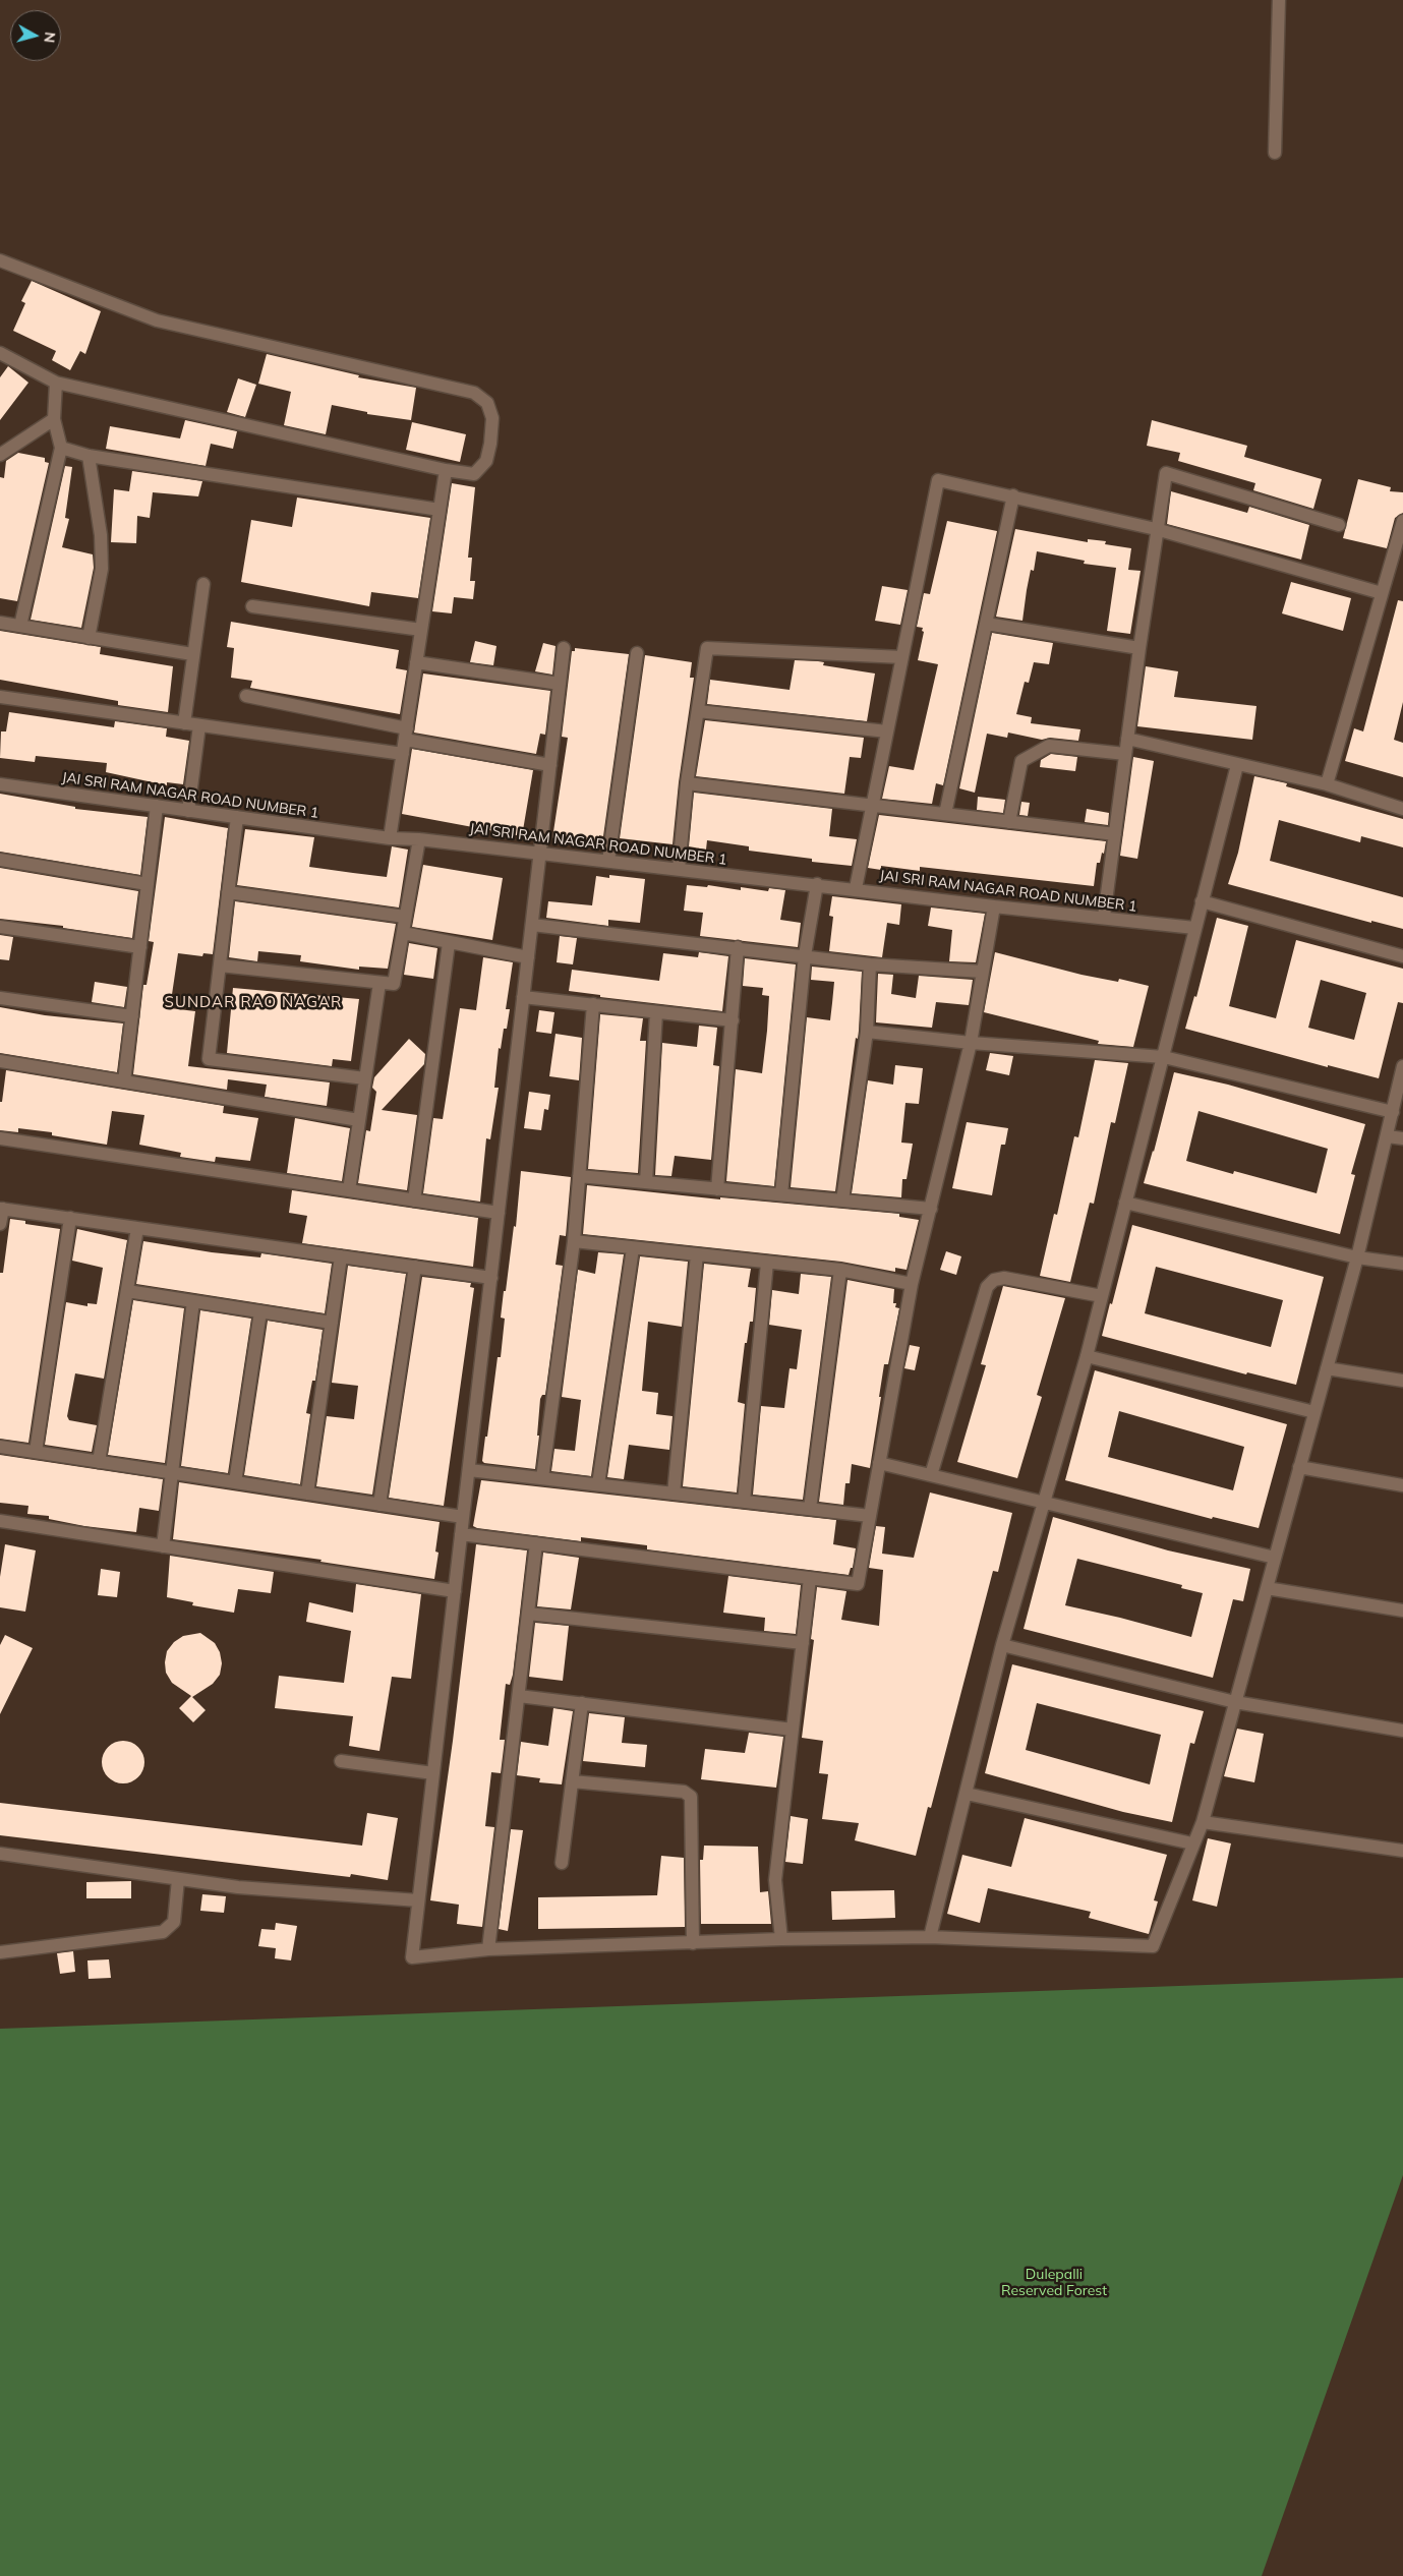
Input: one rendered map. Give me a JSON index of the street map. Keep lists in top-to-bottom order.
{
  "streets": {
    "street": ["JAI SRI RAM NAGAR ROAD NUMBER 1"]
  },
  "districts": ["SUNDAR RAO NAGAR"],
  "parks": ["Dulepalli Reserved Forest"],
  "north": "right"
}
